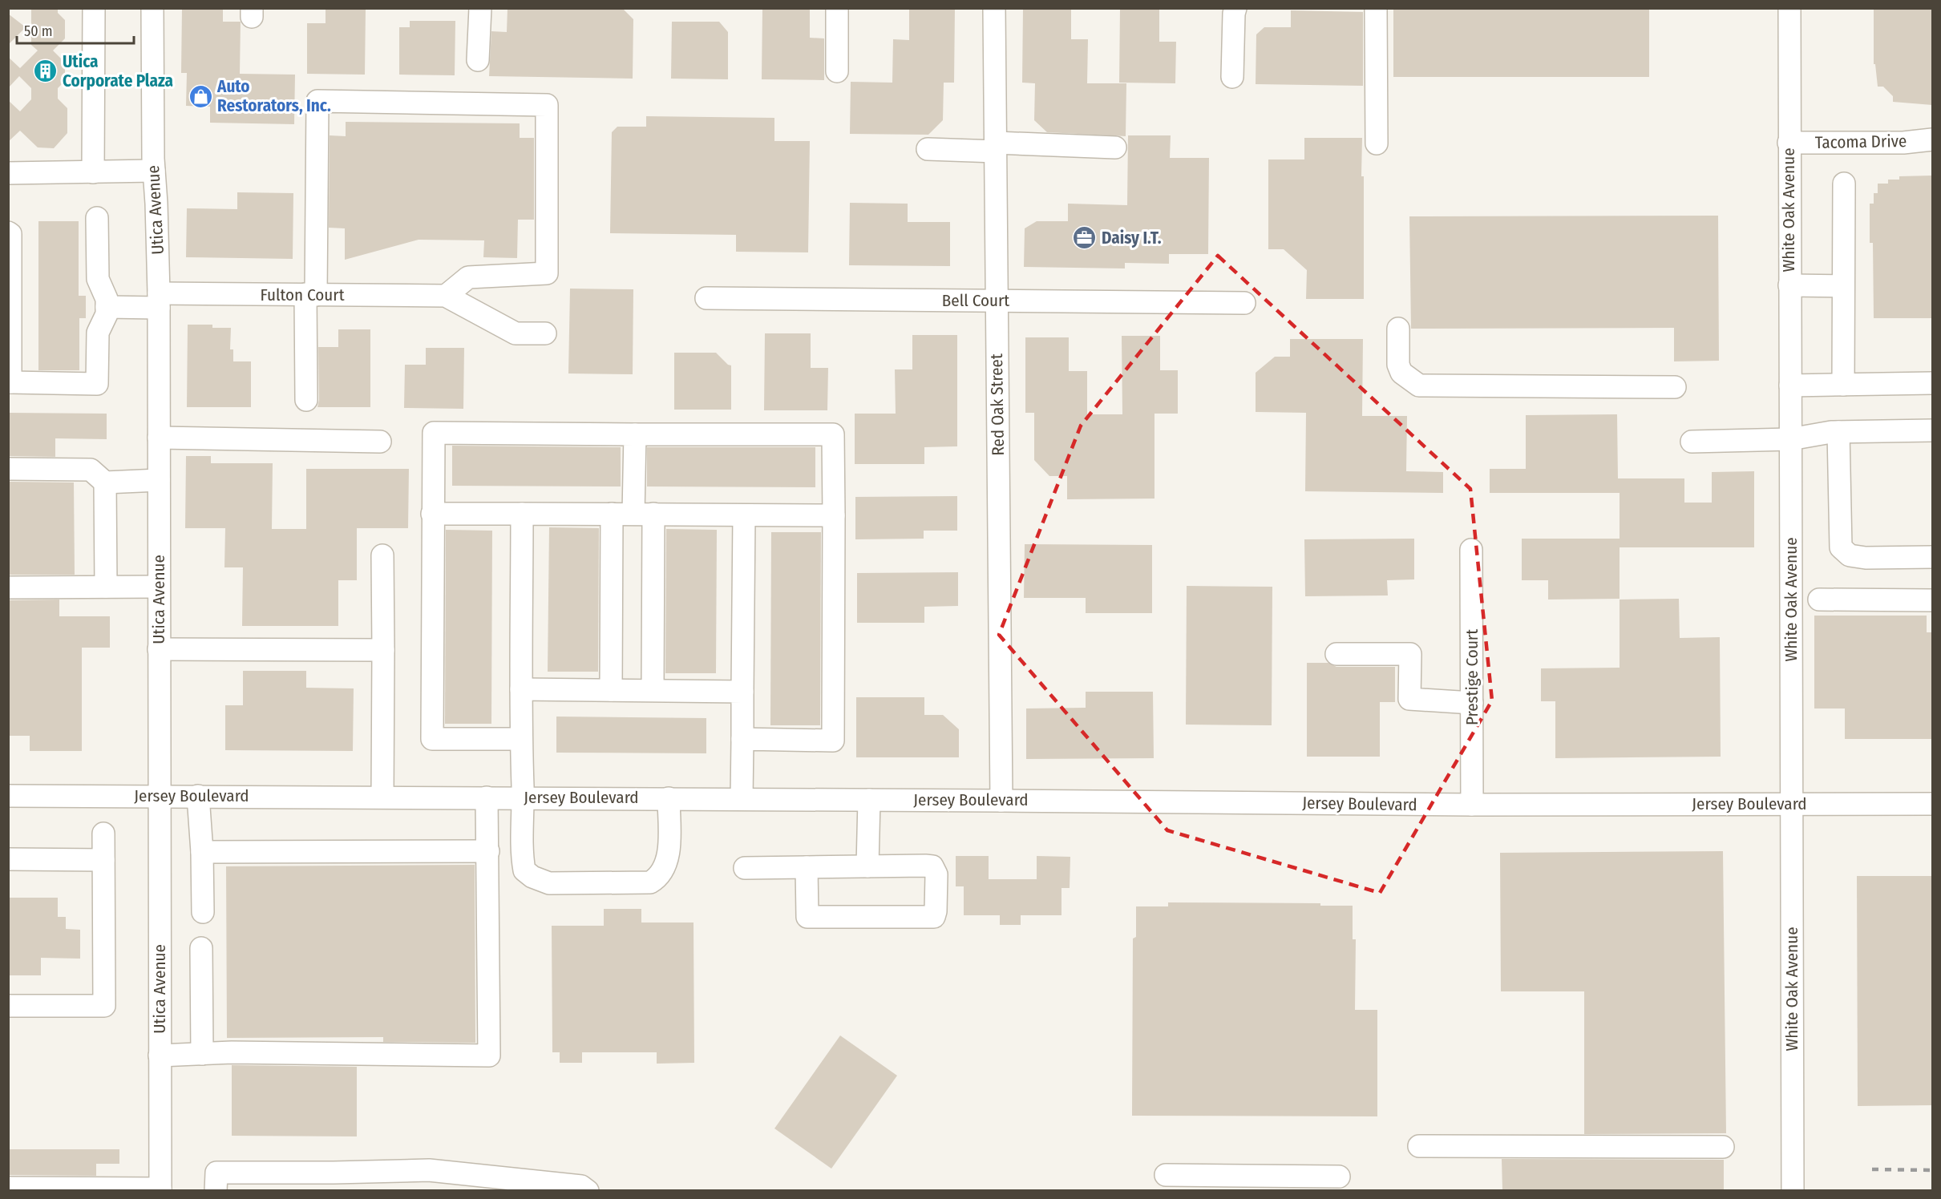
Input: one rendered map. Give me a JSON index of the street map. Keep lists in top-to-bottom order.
{
  "streets": {
    "street": [
      "Tacoma Drive",
      "Utica Avenue",
      "White Oak Avenue",
      "Fulton Court",
      "Bell Court",
      "Red Oak Street",
      "Prestige Court",
      "Jersey Boulevard"
    ]
  },
  "crossings": [
    ["Tacoma Drive", "White Oak Avenue"],
    ["Utica Avenue", "Fulton Court"],
    ["Utica Avenue", "Jersey Boulevard"],
    ["White Oak Avenue", "Jersey Boulevard"],
    ["Bell Court", "Red Oak Street"],
    ["Red Oak Street", "Jersey Boulevard"],
    ["Prestige Court", "Jersey Boulevard"]
  ],
  "places": {
    "building": ["Utica Corporate Plaza"],
    "shop": ["Auto Restorators, Inc."],
    "office": ["Daisy I.T."]
  },
  "scale_bar": "50 m"
}
